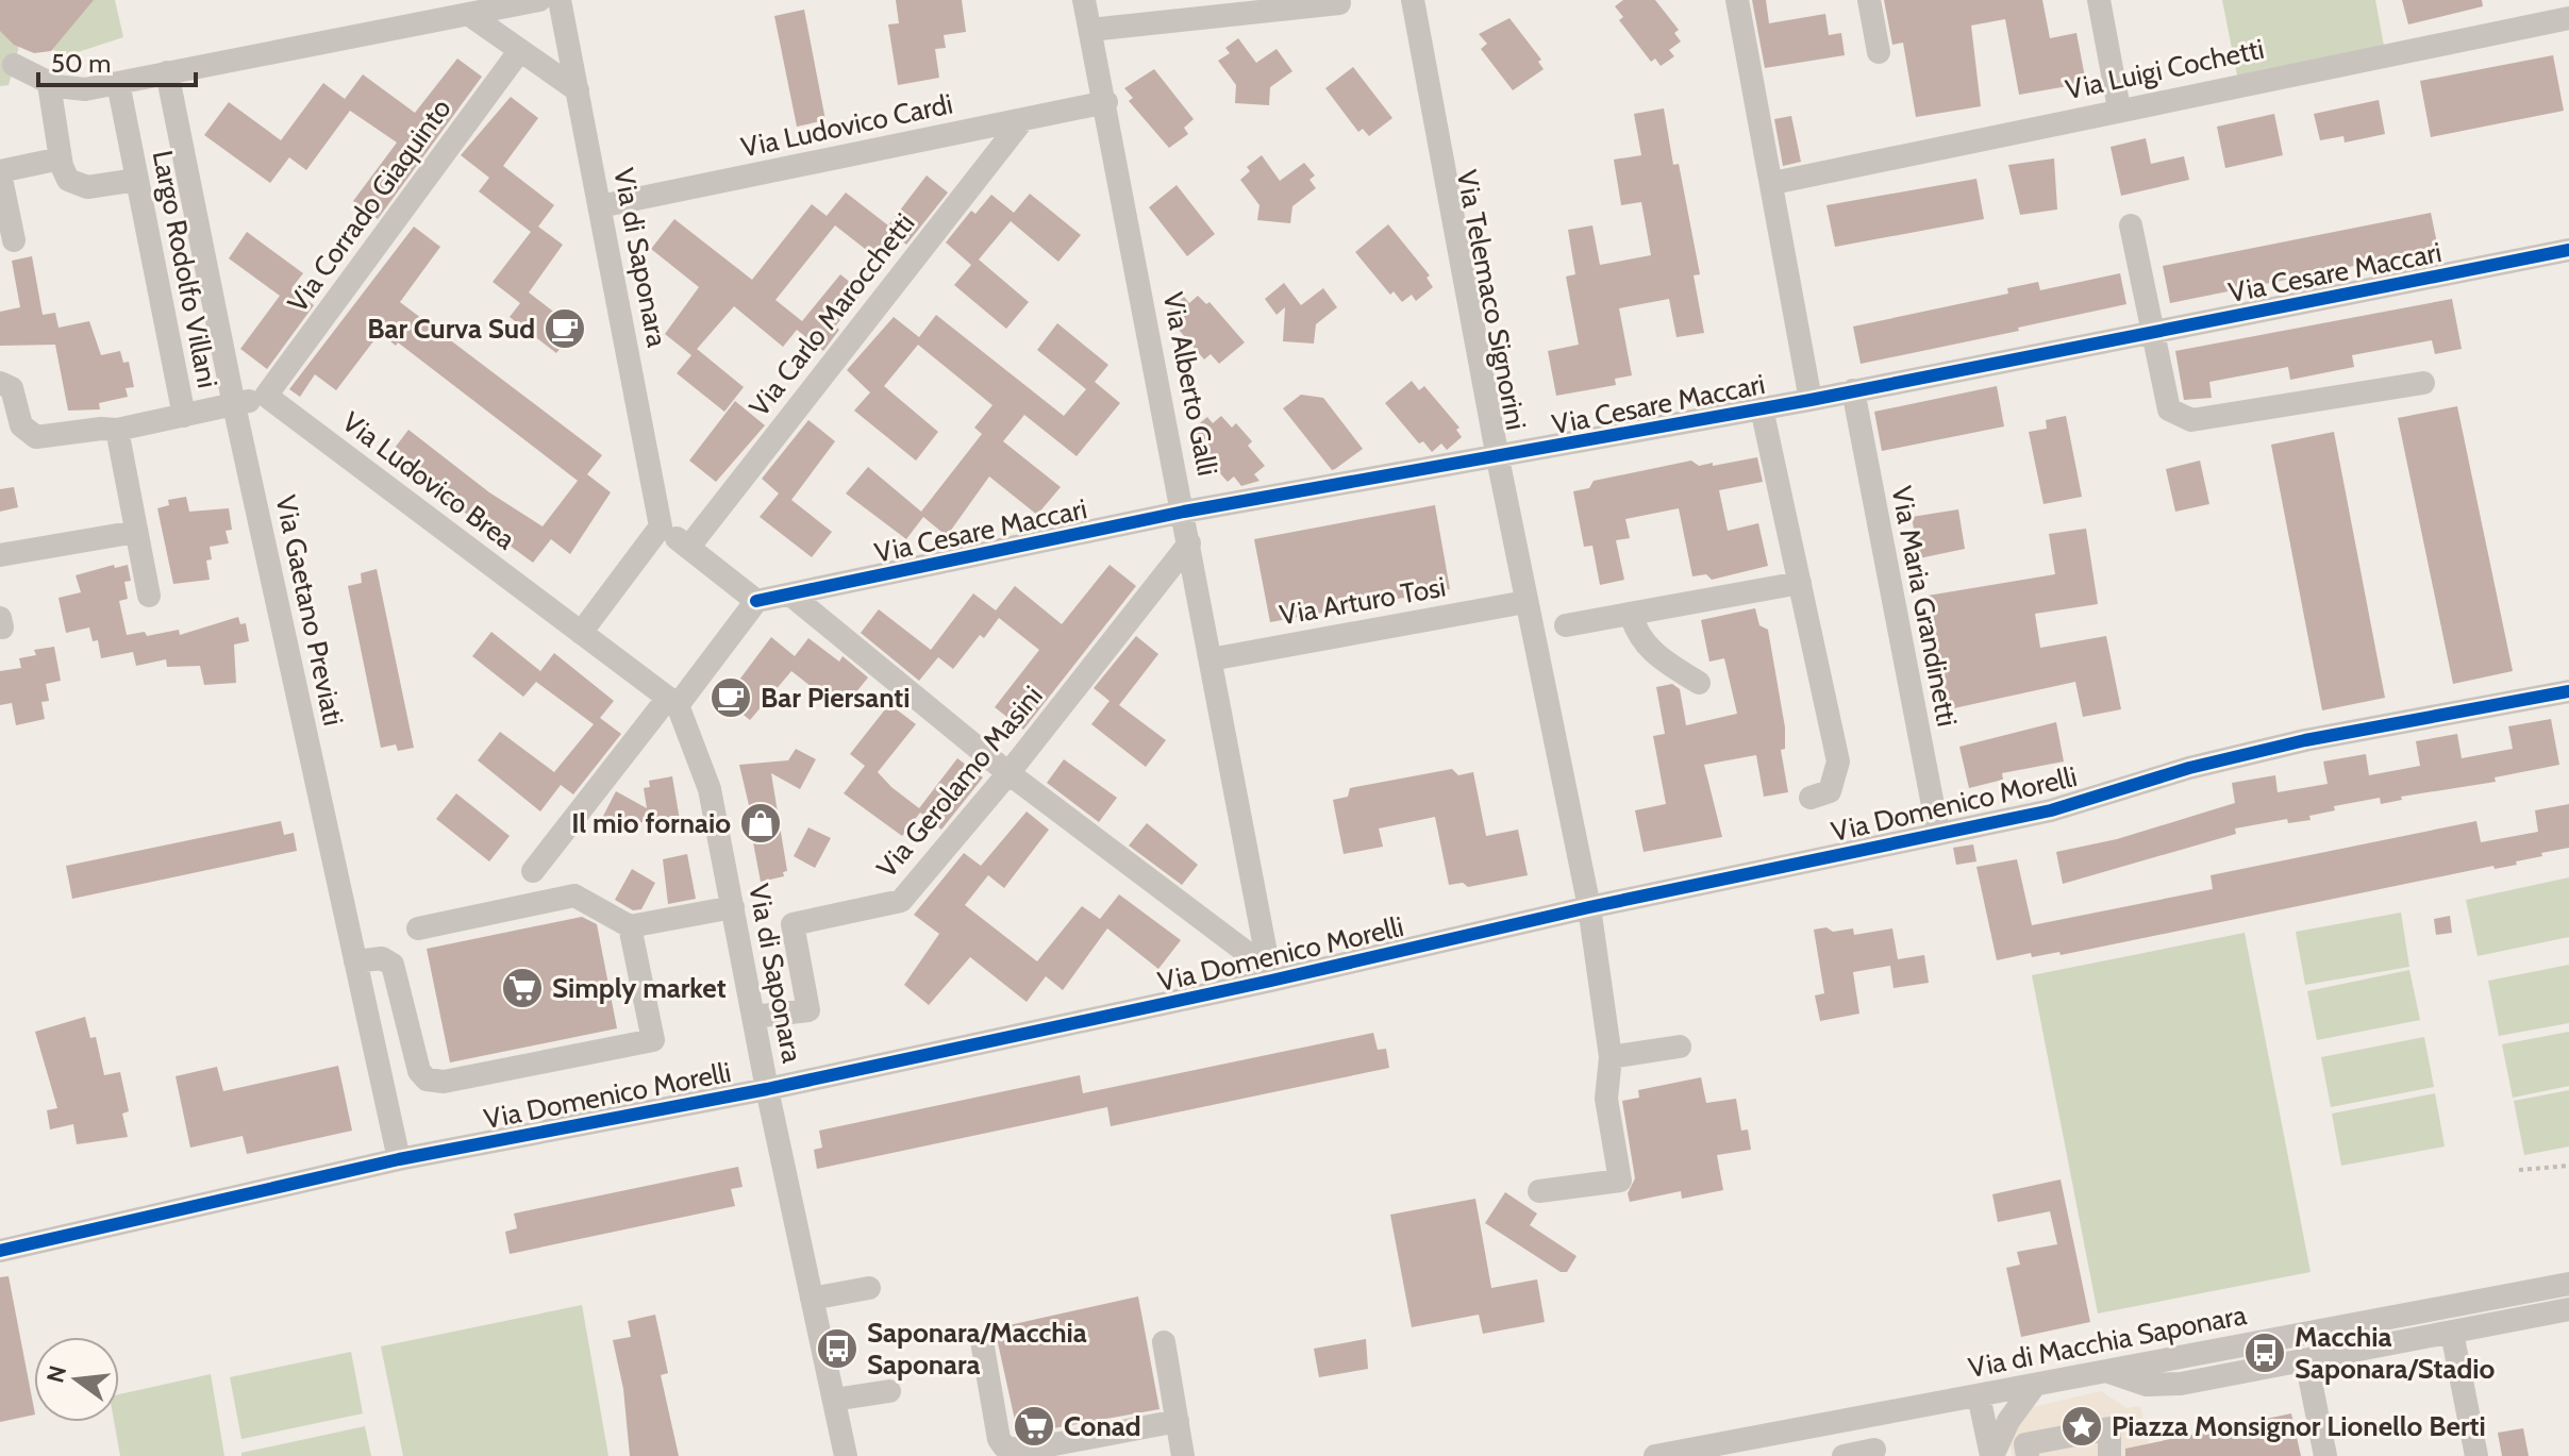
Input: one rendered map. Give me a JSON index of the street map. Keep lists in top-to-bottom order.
{
  "streets": {
    "street": [
      "Via Luigi Cochetti",
      "Via Ludovico Cardi",
      "Via Corrado Giaquinto",
      "Via di Saponara",
      "Largo Rodolfo Villani",
      "Via Cesare Maccari",
      "Via Telemaco Signorini",
      "Via Carlo Marocchetti",
      "Via Alberto Galli",
      "Via Ludovico Brea",
      "Via Arturo Tosi",
      "Via Maria Grandinetti",
      "Via Gaetano Previati",
      "Via Gerolamo Masini",
      "Via Domenico Morelli",
      "Via di Macchia Saponara"
    ]
  },
  "crossings": [
    ["Via Ludovico Cardi", "Via di Saponara"],
    ["Via Ludovico Cardi", "Via Carlo Marocchetti"],
    ["Via Ludovico Cardi", "Via Alberto Galli"],
    ["Via Corrado Giaquinto", "Via Ludovico Brea"],
    ["Via di Saponara", "Via Ludovico Brea"],
    ["Via di Saponara", "Via Gerolamo Masini"],
    ["Via di Saponara", "Via Domenico Morelli"],
    ["Largo Rodolfo Villani", "Via Gaetano Previati"],
    ["Via Cesare Maccari", "Via Telemaco Signorini"],
    ["Via Cesare Maccari", "Via Alberto Galli"],
    ["Via Cesare Maccari", "Via Maria Grandinetti"],
    ["Via Telemaco Signorini", "Via Arturo Tosi"],
    ["Via Telemaco Signorini", "Via Domenico Morelli"],
    ["Via Alberto Galli", "Via Arturo Tosi"],
    ["Via Alberto Galli", "Via Gerolamo Masini"],
    ["Via Alberto Galli", "Via Domenico Morelli"],
    ["Via Maria Grandinetti", "Via Domenico Morelli"],
    ["Via Gaetano Previati", "Via Domenico Morelli"]
  ],
  "places": {
    "cafe": ["Bar Curva Sud", "Bar Piersanti"],
    "shop": ["Il mio fornaio"],
    "supermarket": ["Simply market", "Conad"],
    "bus stop": ["Saponara/Macchia Saponara", "Macchia Saponara/Stadio"],
    "place": ["Piazza Monsignor Lionello Berti"]
  },
  "scale_bar": "50 m",
  "north": "left"
}
